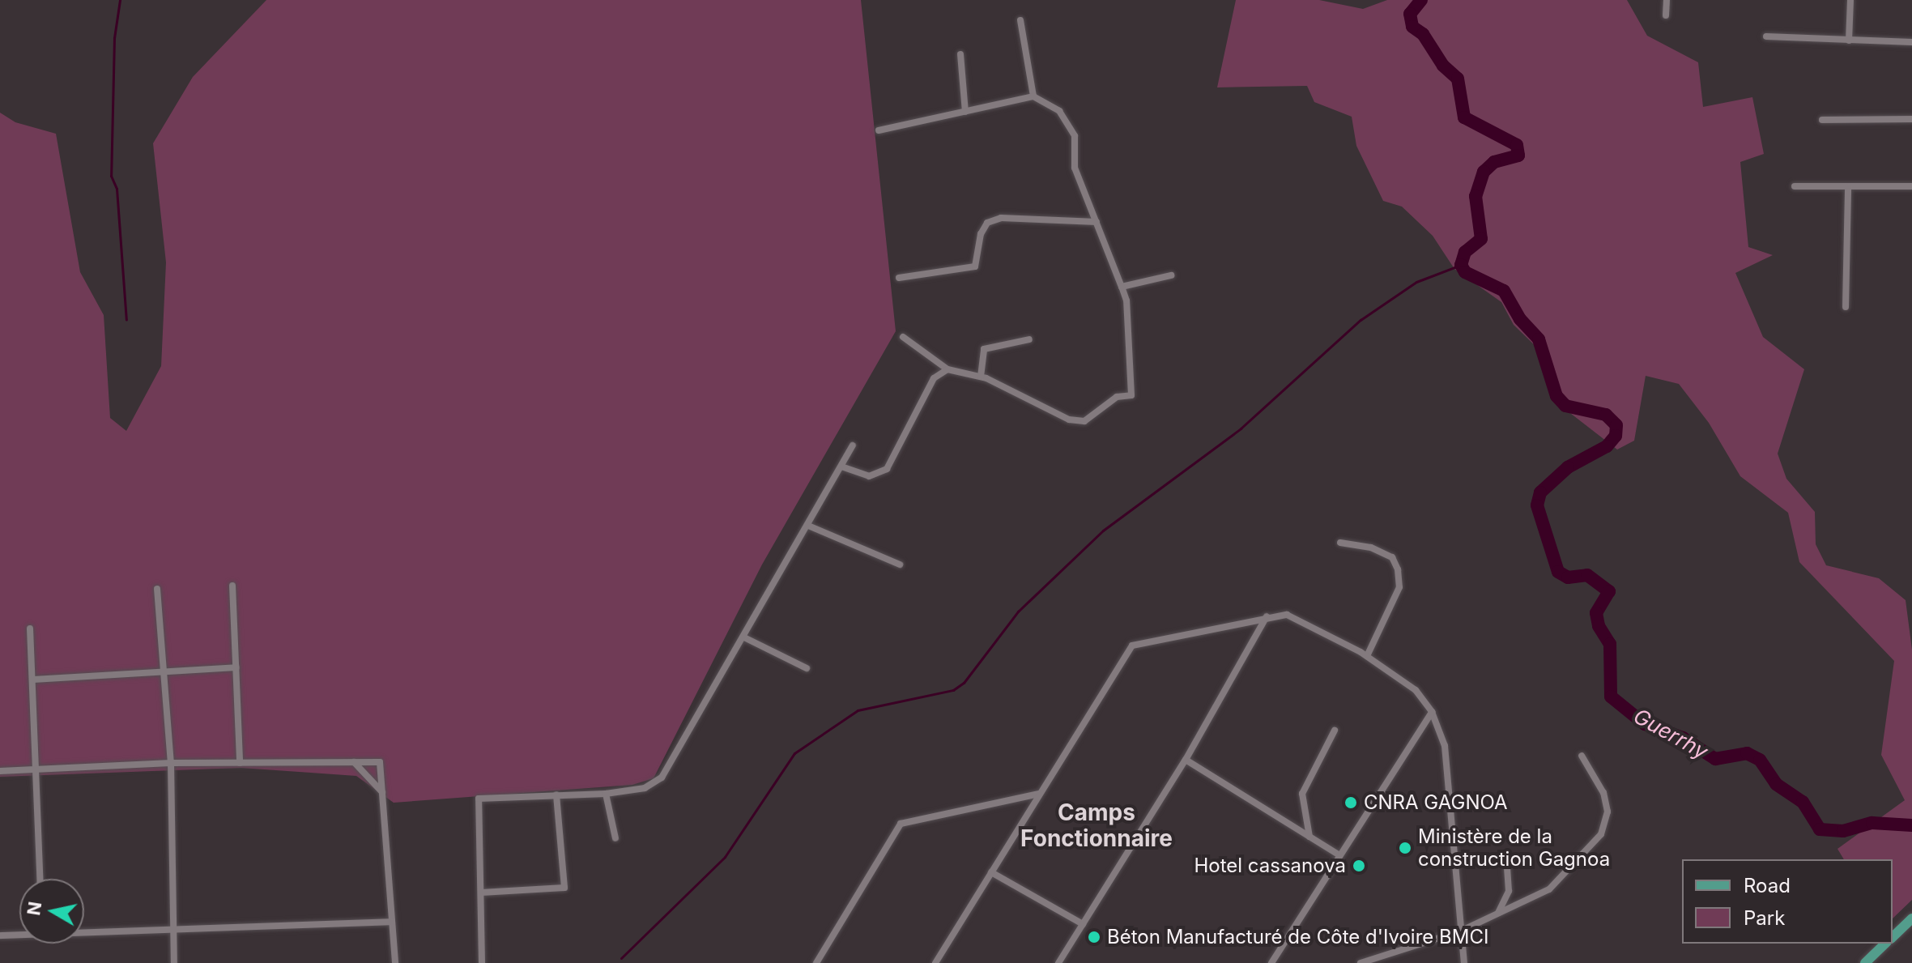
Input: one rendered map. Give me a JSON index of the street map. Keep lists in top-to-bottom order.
{
  "districts": ["Camps Fonctionnaire"],
  "water": ["Guerrhy"],
  "places": [
    "CNRA GAGNOA",
    "Ministère de la construction Gagnoa",
    "Hotel cassanova",
    "Béton Manufacturé de Côte d'Ivoire BMCI"
  ],
  "legend": ["Road", "Park"],
  "north": "left"
}
